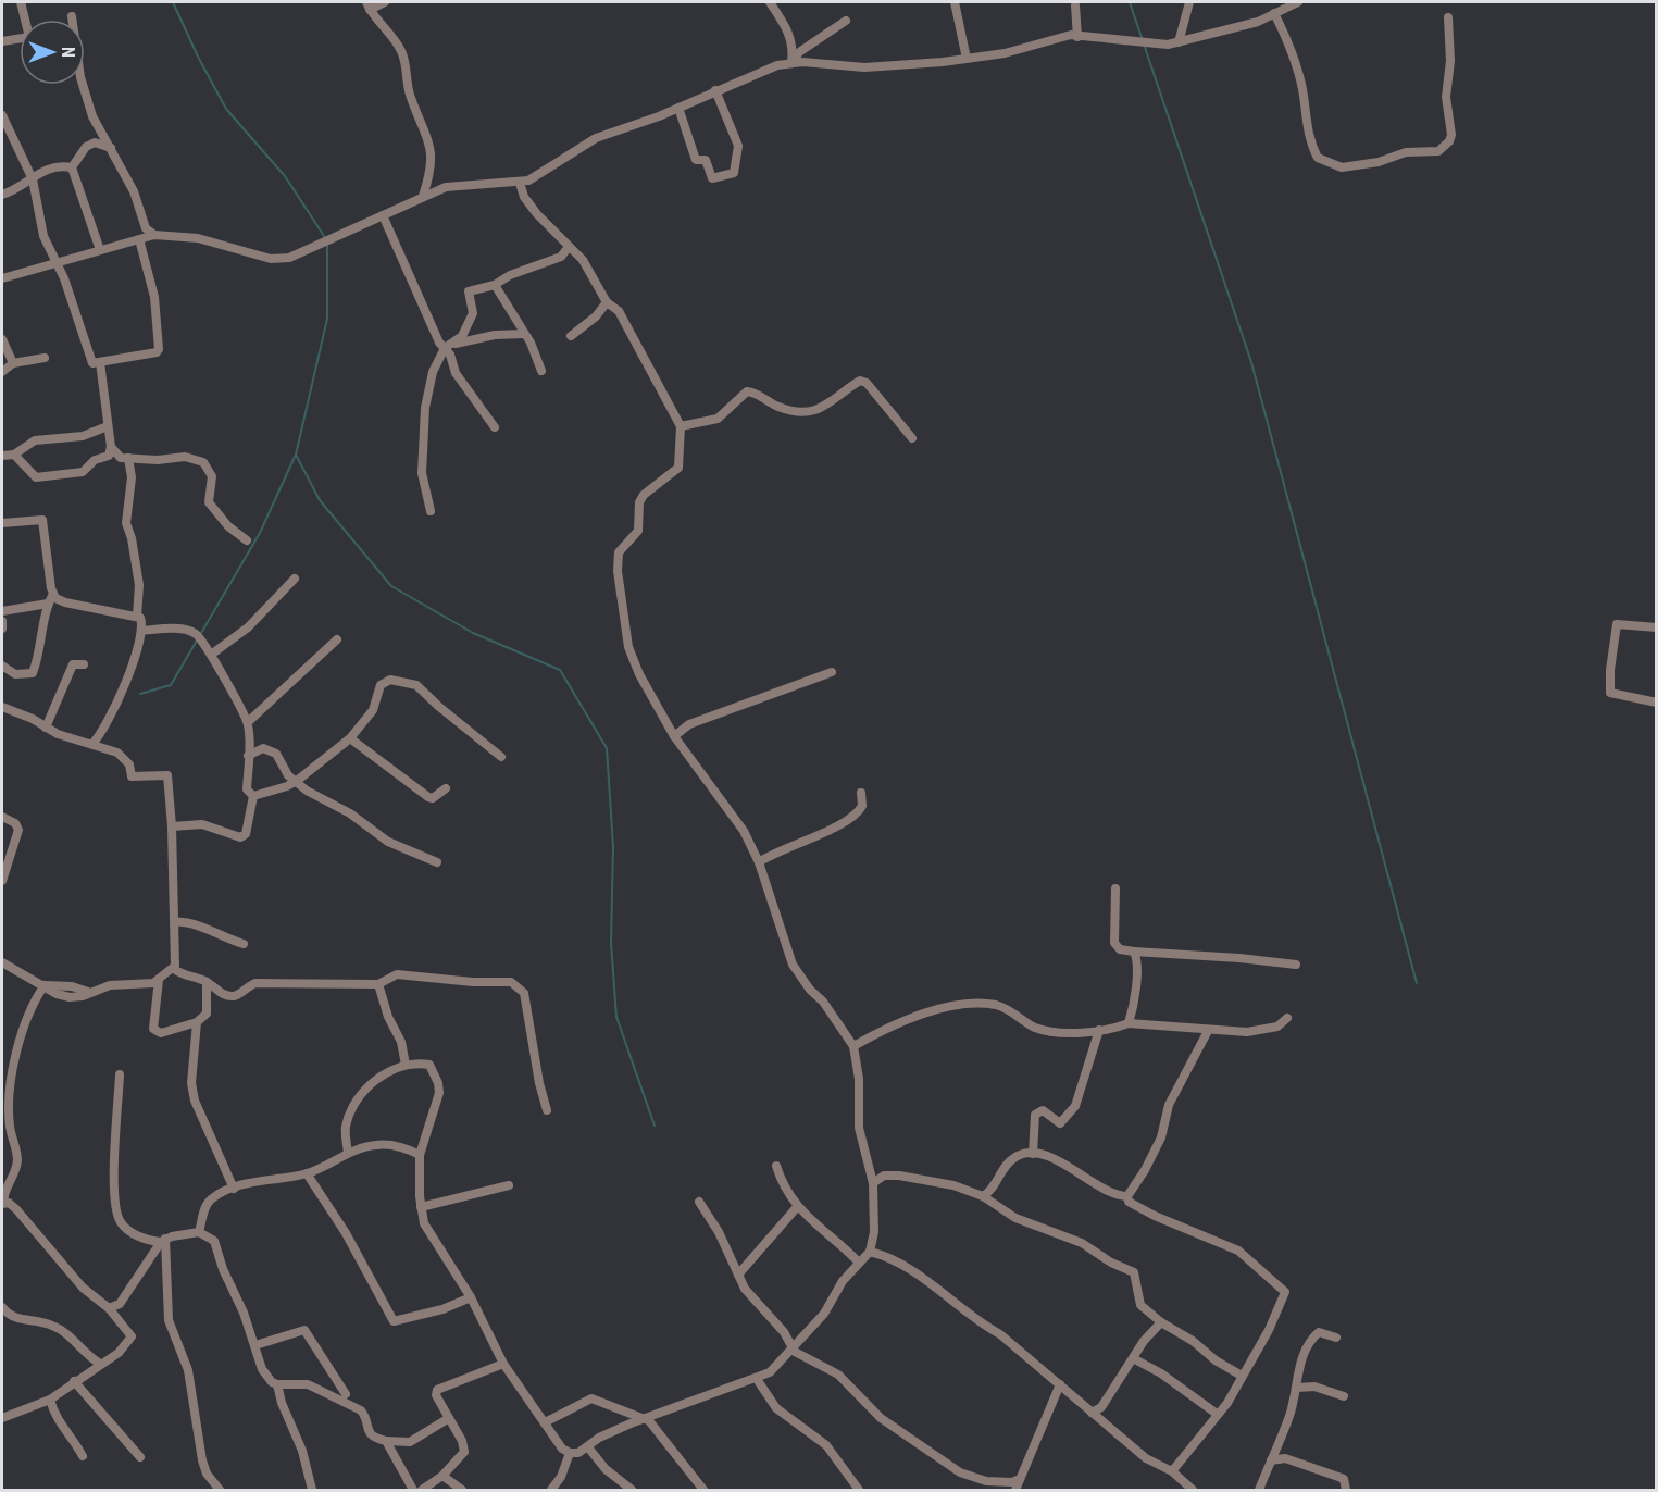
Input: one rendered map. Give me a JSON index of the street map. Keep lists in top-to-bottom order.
{
  "north": "right"
}
